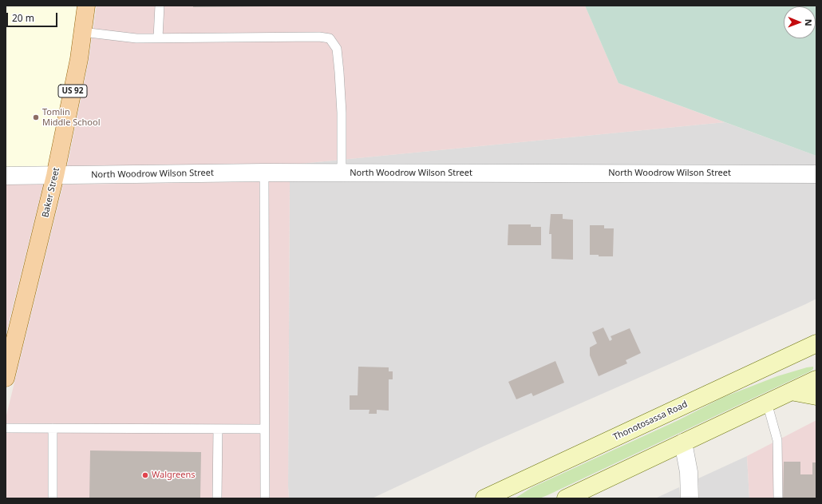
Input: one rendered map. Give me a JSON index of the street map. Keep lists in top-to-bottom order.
{
  "streets": {
    "main road": ["US 92", "Baker Street", "Thonotosassa Road"],
    "street": ["North Woodrow Wilson Street"]
  },
  "crossings": [
    ["North Woodrow Wilson Street", "Baker Street"]
  ],
  "places": ["Tomlin Middle School", "Walgreens"],
  "scale_bar": "20 m",
  "north": "right"
}
